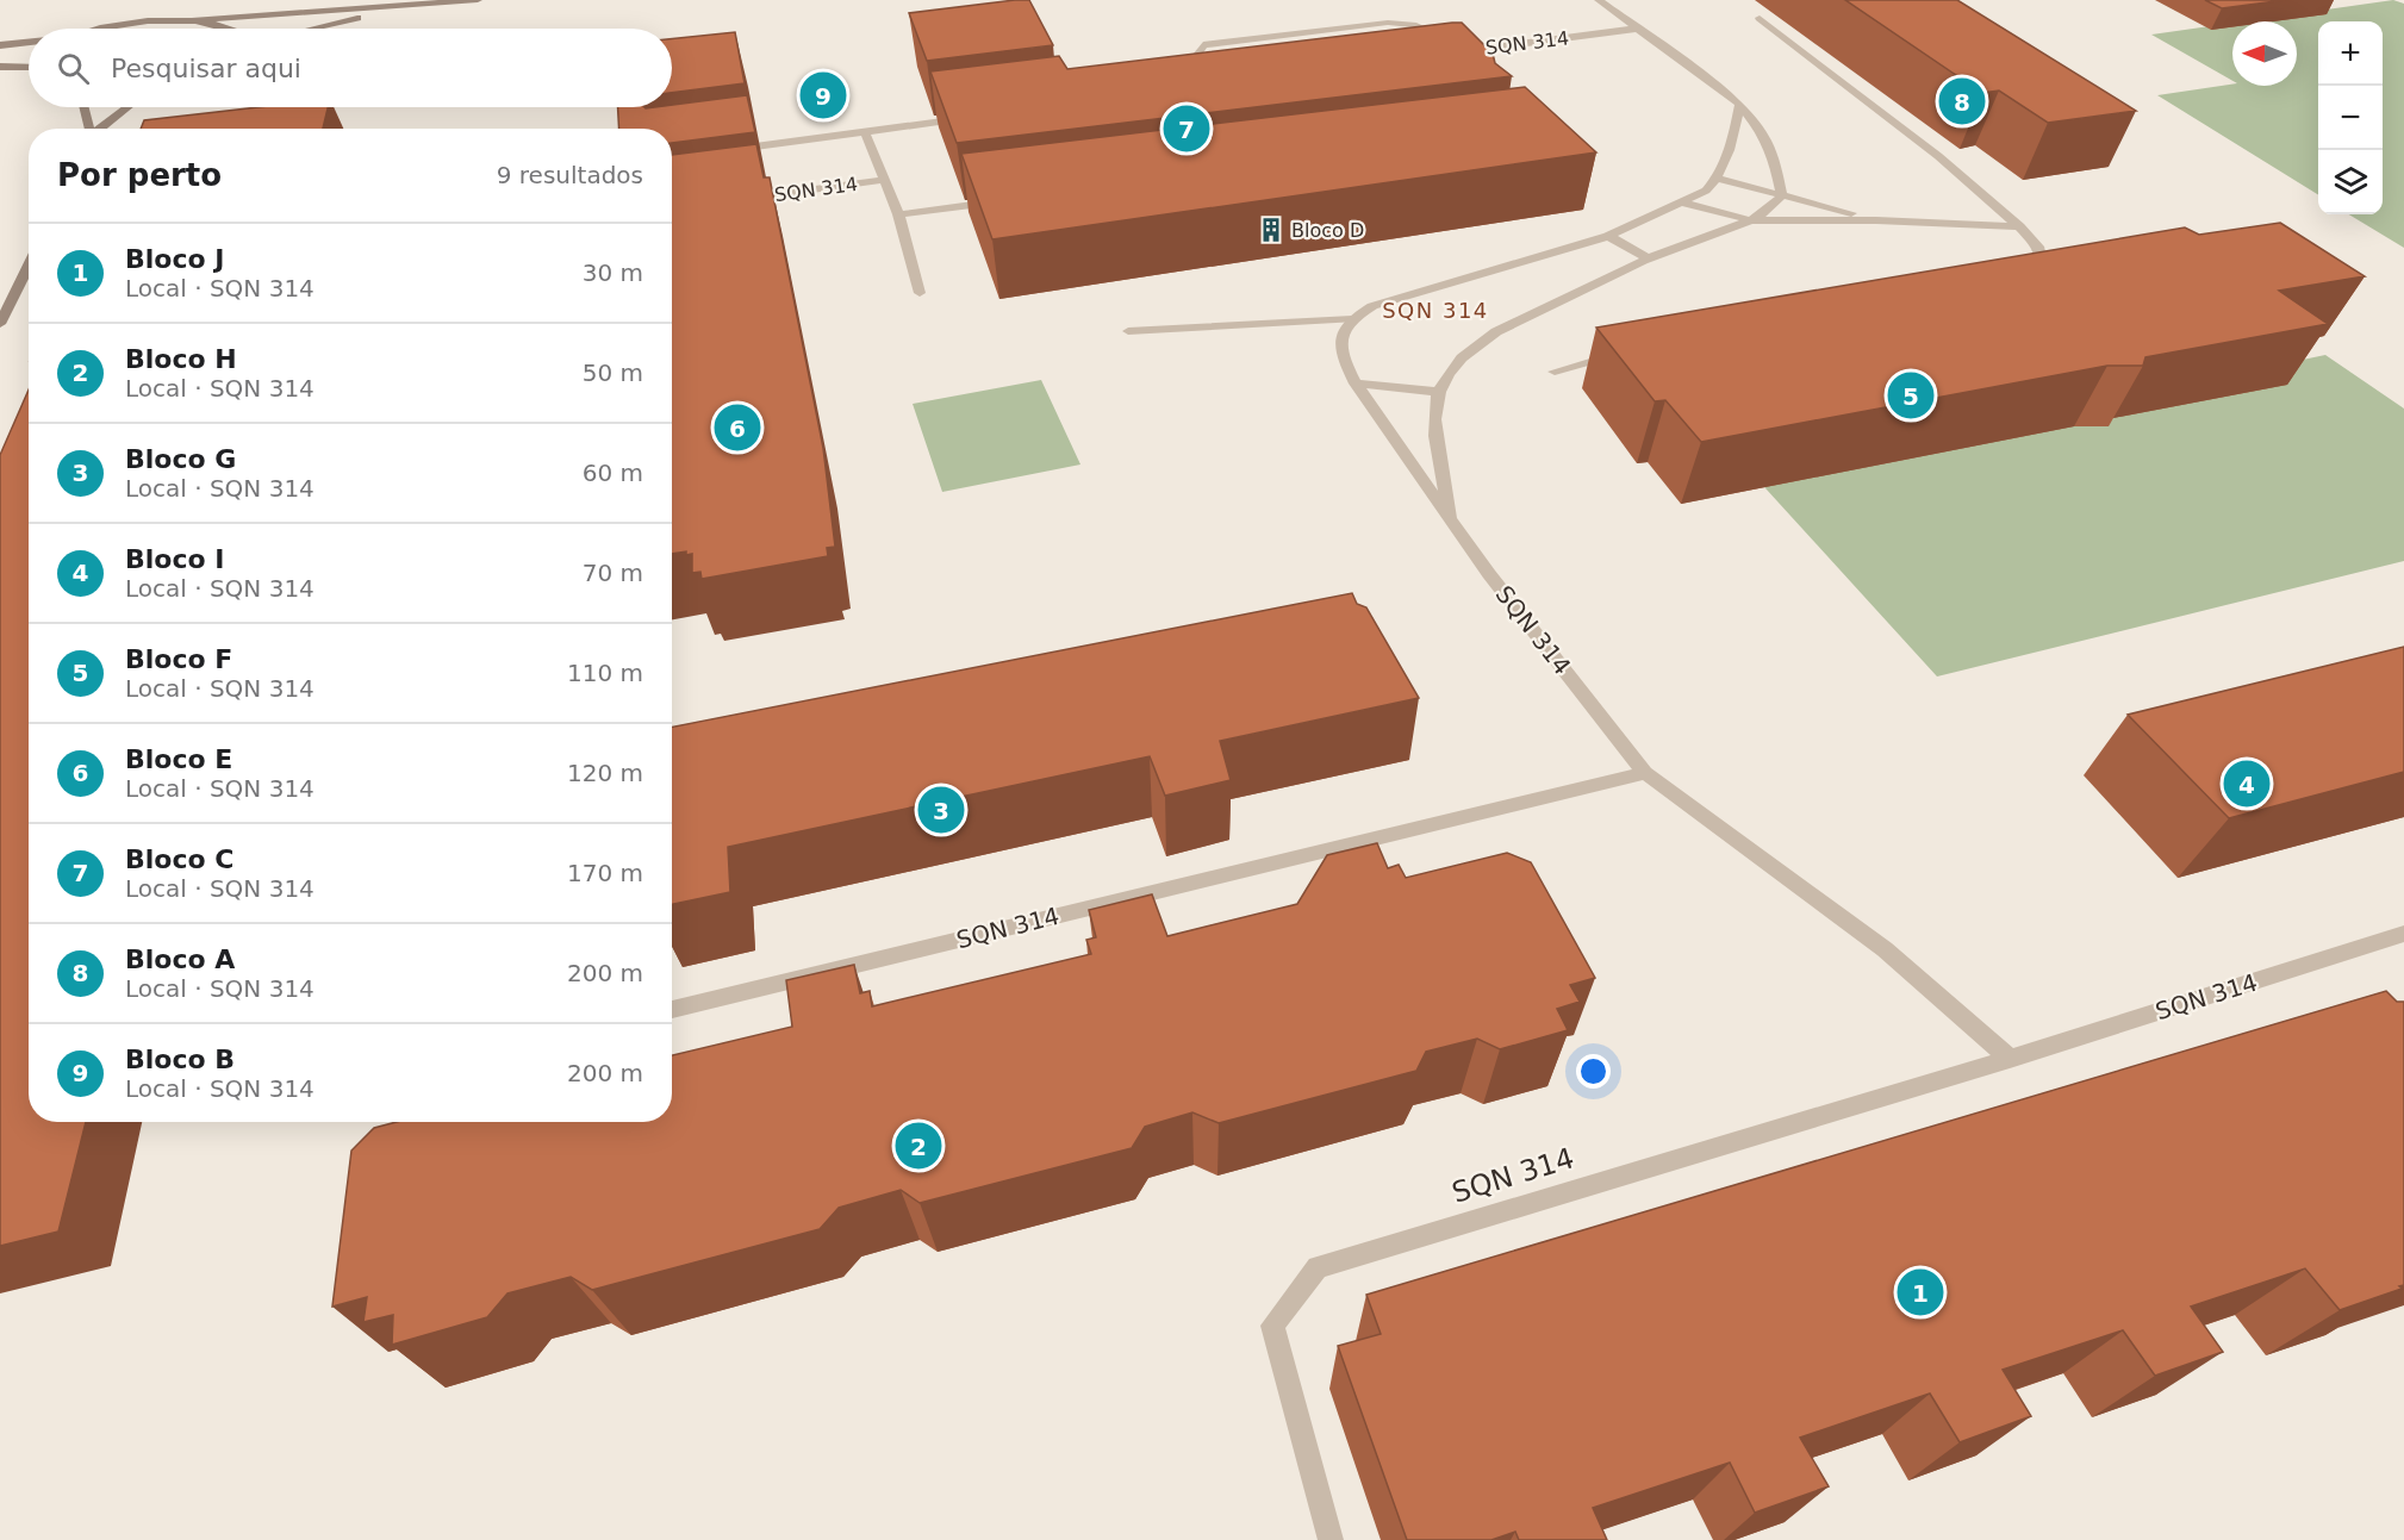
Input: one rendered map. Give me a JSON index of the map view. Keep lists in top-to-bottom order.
{
  "streets": {
    "street": ["SQN 314"]
  },
  "districts": ["SQN 314"],
  "places": {
    "building": ["Bloco D"]
  },
  "north": "left",
  "page": {
    "map_buttons": ["+", "−"],
    "search": "Pesquisar aqui",
    "pins": [
      "9",
      "8",
      "7",
      "5",
      "6",
      "4",
      "3",
      "2",
      "1"
    ],
    "heading": ["Por perto", "9 resultados"],
    "list": [
      {
        "mark": "1",
        "name": "Bloco J",
        "note": "Local · SQN 314",
        "value": "30 m"
      },
      {
        "mark": "2",
        "name": "Bloco H",
        "note": "Local · SQN 314",
        "value": "50 m"
      },
      {
        "mark": "3",
        "name": "Bloco G",
        "note": "Local · SQN 314",
        "value": "60 m"
      },
      {
        "mark": "4",
        "name": "Bloco I",
        "note": "Local · SQN 314",
        "value": "70 m"
      },
      {
        "mark": "5",
        "name": "Bloco F",
        "note": "Local · SQN 314",
        "value": "110 m"
      },
      {
        "mark": "6",
        "name": "Bloco E",
        "note": "Local · SQN 314",
        "value": "120 m"
      },
      {
        "mark": "7",
        "name": "Bloco C",
        "note": "Local · SQN 314",
        "value": "170 m"
      },
      {
        "mark": "8",
        "name": "Bloco A",
        "note": "Local · SQN 314",
        "value": "200 m"
      },
      {
        "mark": "9",
        "name": "Bloco B",
        "note": "Local · SQN 314",
        "value": "200 m"
      }
    ]
  }
}
